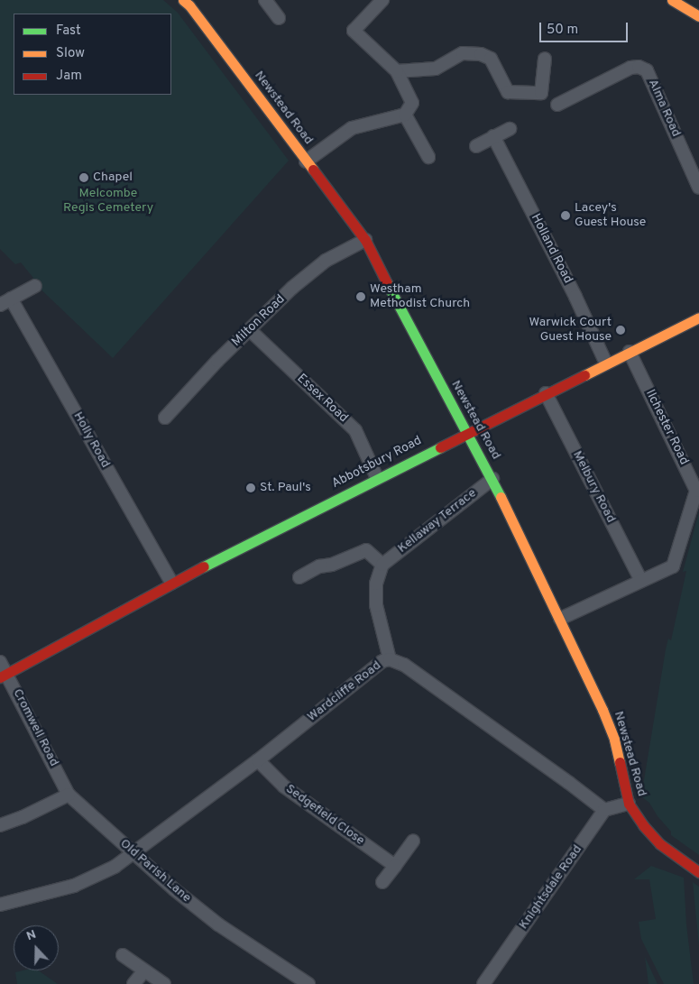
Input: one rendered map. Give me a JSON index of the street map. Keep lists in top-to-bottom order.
{
  "streets": {
    "main road": ["Newstead Road", "Abbotsbury Road"],
    "street": [
      "Alma Road",
      "Holland Road",
      "Milton Road",
      "Essex Road",
      "Ilchester Road",
      "Holly Road",
      "Melbury Road",
      "Kellaway Terrace",
      "Wardcliffe Road",
      "Cromwell Road",
      "Sedgefield Close",
      "Old Parish Lane",
      "Knightsdale Road"
    ]
  },
  "crossings": [
    ["Newstead Road", "Milton Road"],
    ["Newstead Road", "Ilchester Road"],
    ["Newstead Road", "Abbotsbury Road"],
    ["Newstead Road", "Kellaway Terrace"],
    ["Holland Road", "Abbotsbury Road"],
    ["Milton Road", "Essex Road"],
    ["Essex Road", "Abbotsbury Road"],
    ["Ilchester Road", "Abbotsbury Road"],
    ["Ilchester Road", "Melbury Road"],
    ["Holly Road", "Abbotsbury Road"],
    ["Abbotsbury Road", "Melbury Road"],
    ["Abbotsbury Road", "Cromwell Road"],
    ["Wardcliffe Road", "Sedgefield Close"],
    ["Wardcliffe Road", "Old Parish Lane"],
    ["Wardcliffe Road", "Knightsdale Road"],
    ["Cromwell Road", "Old Parish Lane"]
  ],
  "parks": ["Melcombe Regis Cemetery"],
  "places": [
    "Chapel",
    "Lacey's Guest House",
    "Westham Methodist Church",
    "Warwick Court Guest House",
    "St. Paul's"
  ],
  "legend": ["Fast", "Slow", "Jam"],
  "scale_bar": "50 m",
  "north": "top"
}
